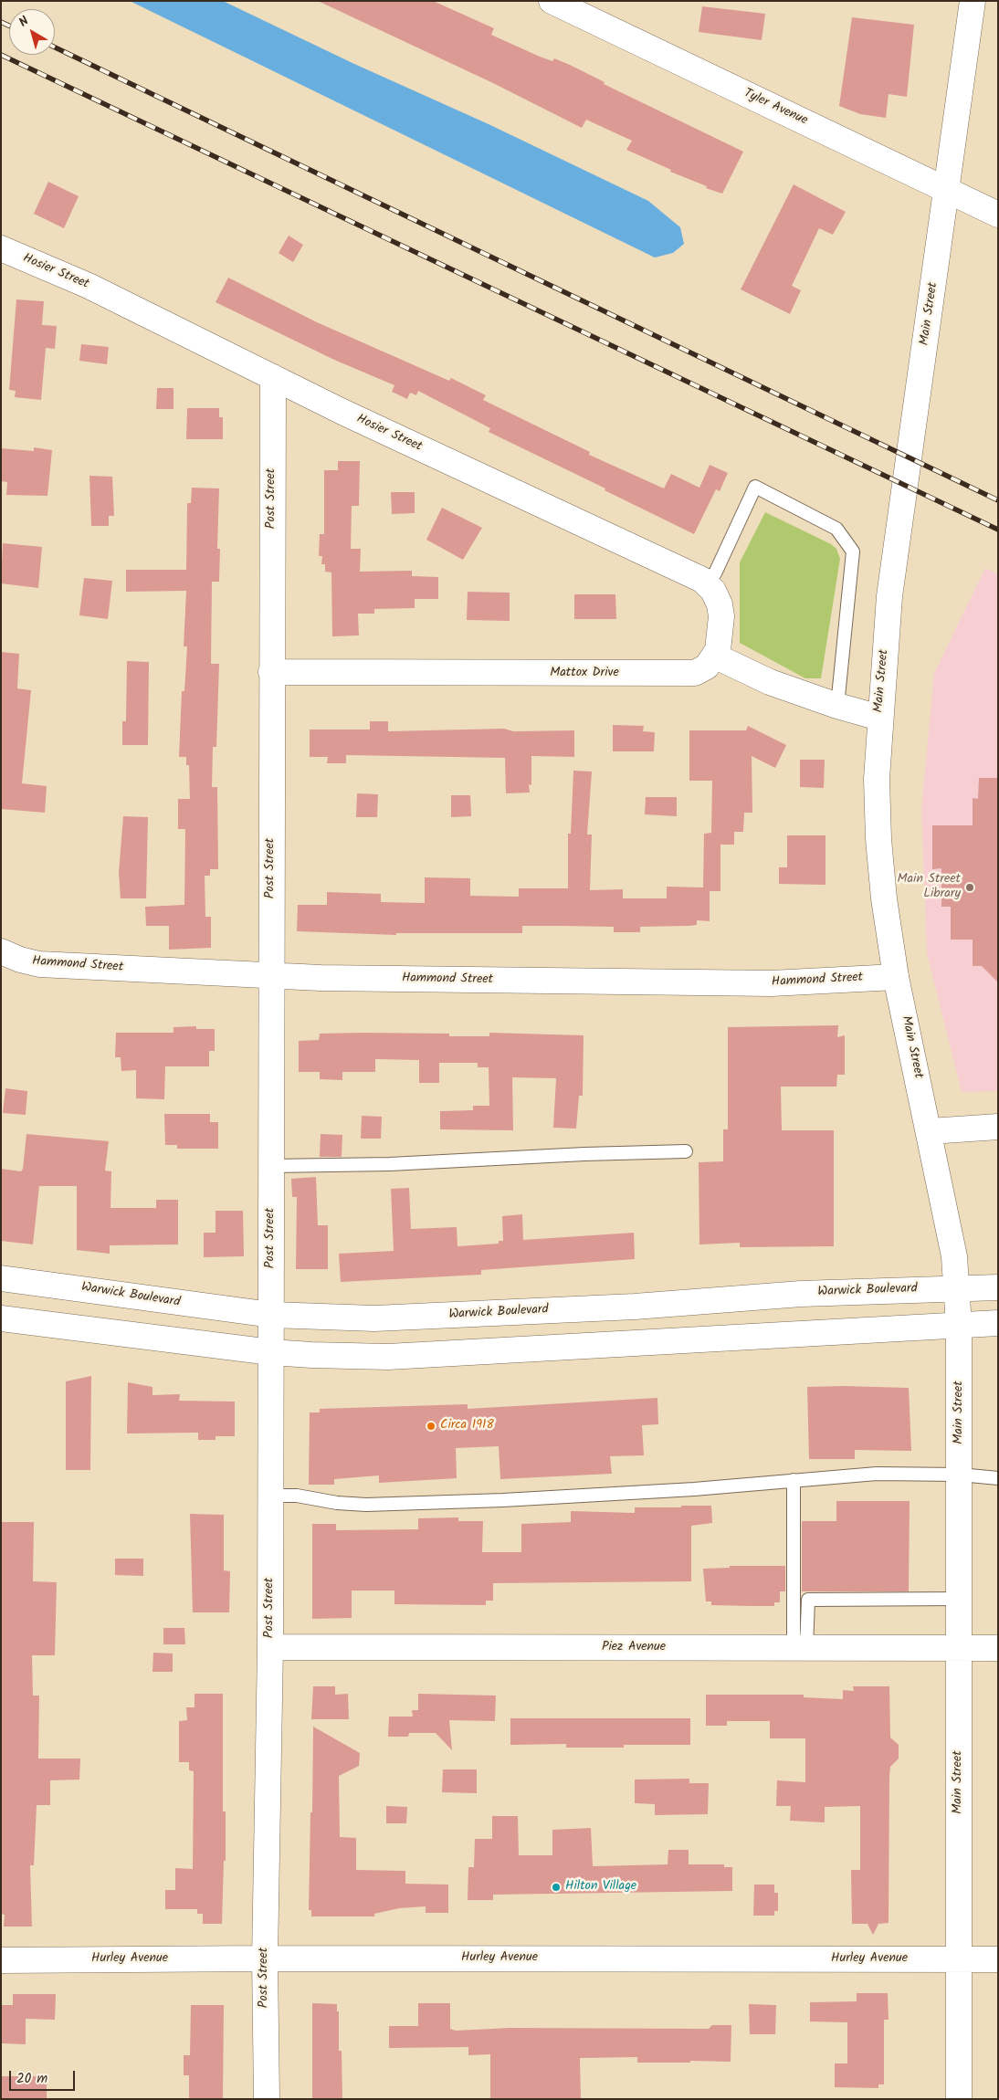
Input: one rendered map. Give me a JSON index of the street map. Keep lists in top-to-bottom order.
{
  "streets": {
    "street": [
      "Tyler Avenue",
      "Hosier Street",
      "Main Street",
      "Post Street",
      "Mattox Drive",
      "Hammond Street",
      "Warwick Boulevard",
      "Piez Avenue",
      "Hurley Avenue"
    ]
  },
  "crossings": [
    ["Tyler Avenue", "Main Street"],
    ["Hosier Street", "Post Street"],
    ["Hosier Street", "Mattox Drive"],
    ["Main Street", "Hammond Street"],
    ["Main Street", "Warwick Boulevard"],
    ["Main Street", "Piez Avenue"],
    ["Main Street", "Hurley Avenue"],
    ["Post Street", "Mattox Drive"],
    ["Post Street", "Hammond Street"],
    ["Post Street", "Warwick Boulevard"],
    ["Post Street", "Piez Avenue"],
    ["Post Street", "Hurley Avenue"]
  ],
  "places": ["Main Street Library", "Circa 1918", "Hilton Village"],
  "scale_bar": "20 m",
  "north": "top left"
}
